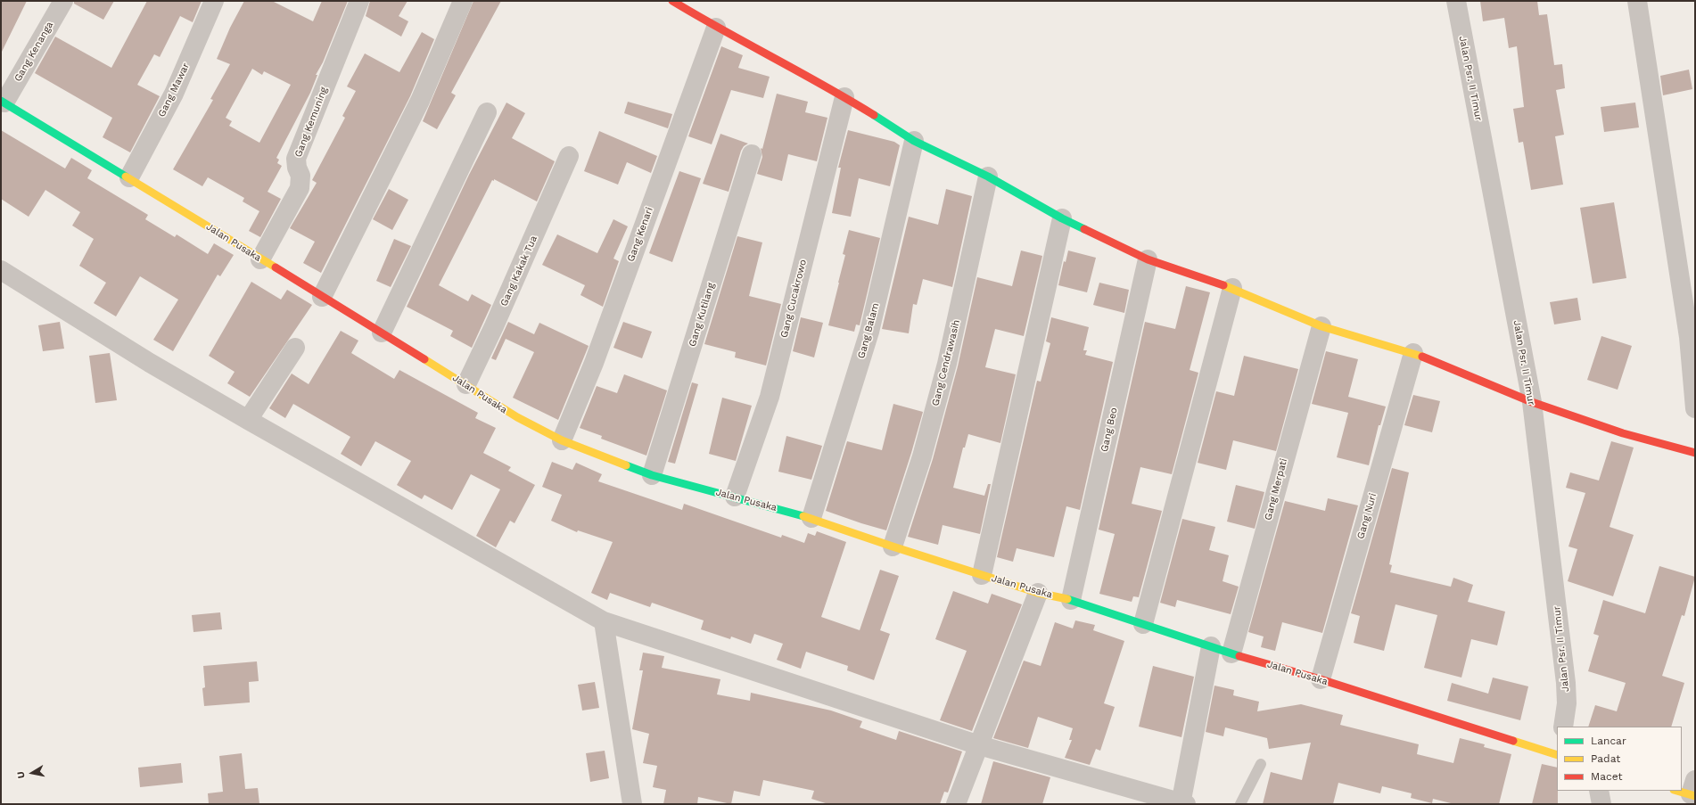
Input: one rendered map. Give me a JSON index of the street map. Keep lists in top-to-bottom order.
{
  "streets": {
    "main road": ["Jalan Pusaka"],
    "street": [
      "Gang Kenanga",
      "Jalan Psr. II Timur",
      "Gang Mawar",
      "Gang Kemuning",
      "Gang Kenari",
      "Gang Kakak Tua",
      "Gang Cucakrowo",
      "Gang Kutilang",
      "Gang Balam",
      "Gang Cendrawasih",
      "Gang Beo",
      "Gang Merpati",
      "Gang Nuri"
    ]
  },
  "crossings": [
    ["Gang Kenanga", "Jalan Pusaka"],
    ["Gang Mawar", "Jalan Pusaka"],
    ["Gang Kemuning", "Jalan Pusaka"],
    ["Gang Kenari", "Jalan Pusaka"],
    ["Jalan Pusaka", "Gang Kakak Tua"],
    ["Jalan Pusaka", "Gang Cucakrowo"],
    ["Jalan Pusaka", "Gang Kutilang"],
    ["Jalan Pusaka", "Gang Balam"],
    ["Jalan Pusaka", "Gang Cendrawasih"],
    ["Jalan Pusaka", "Gang Beo"],
    ["Jalan Pusaka", "Gang Merpati"],
    ["Jalan Pusaka", "Gang Nuri"]
  ],
  "legend": ["Lancar", "Padat", "Macet"],
  "north": "left"
}
